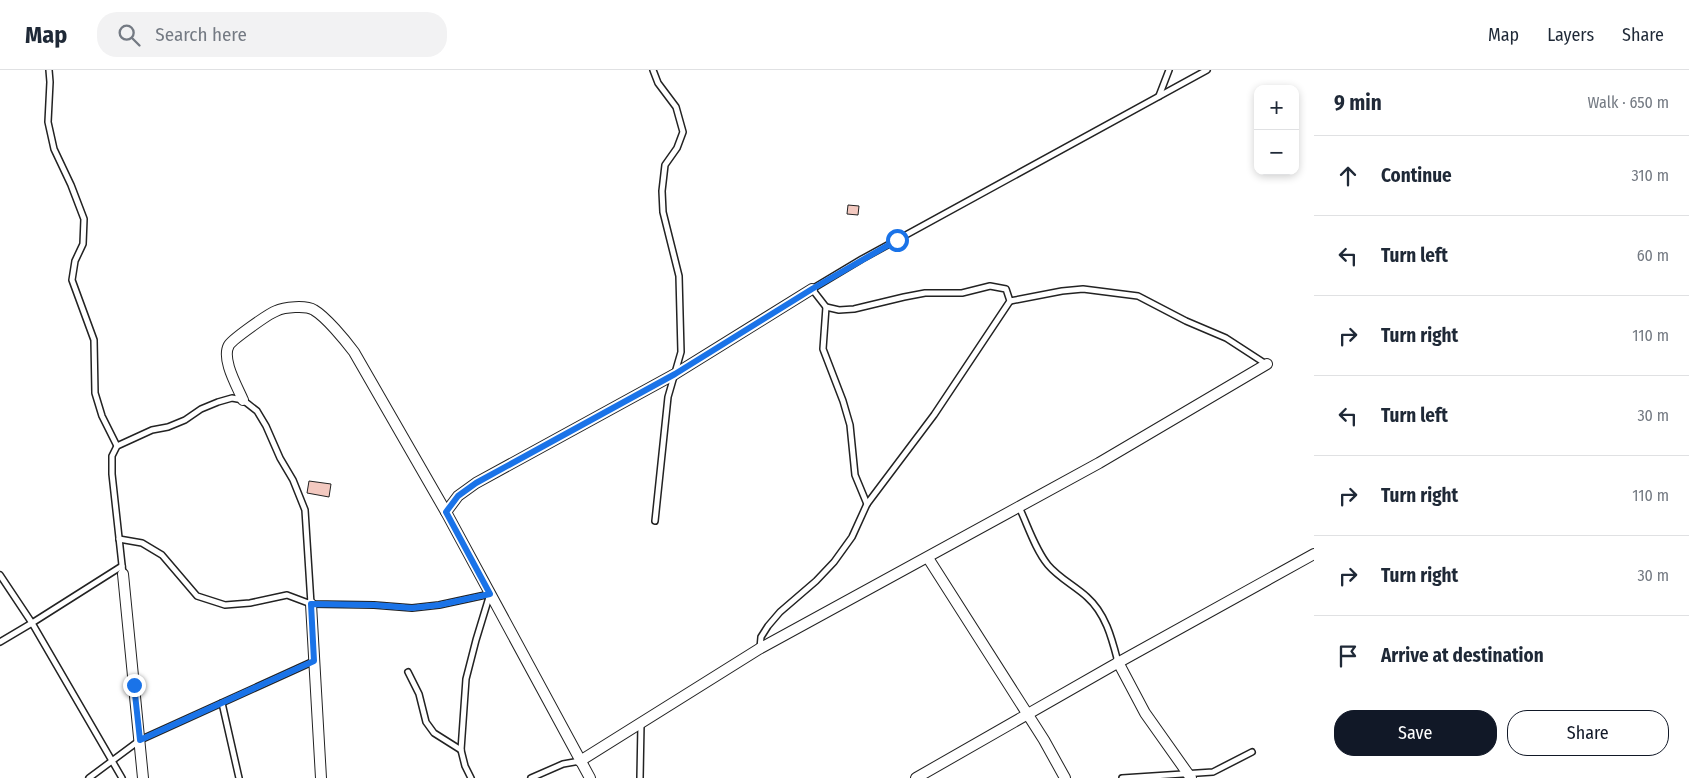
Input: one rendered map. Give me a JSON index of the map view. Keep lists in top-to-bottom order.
{
  "page": {
    "header": "Map",
    "search": "Search here",
    "nav": ["Map", "Layers", "Share"],
    "heading": ["9 min", "Walk · 650 m"],
    "map_buttons": ["+", "−"],
    "list": [
      ["Continue", "310 m"],
      ["Turn left", "60 m"],
      ["Turn right", "110 m"],
      ["Turn left", "30 m"],
      ["Turn right", "110 m"],
      ["Turn right", "30 m"],
      "Arrive at destination"
    ],
    "buttons": ["Save", "Share"]
  }
}
